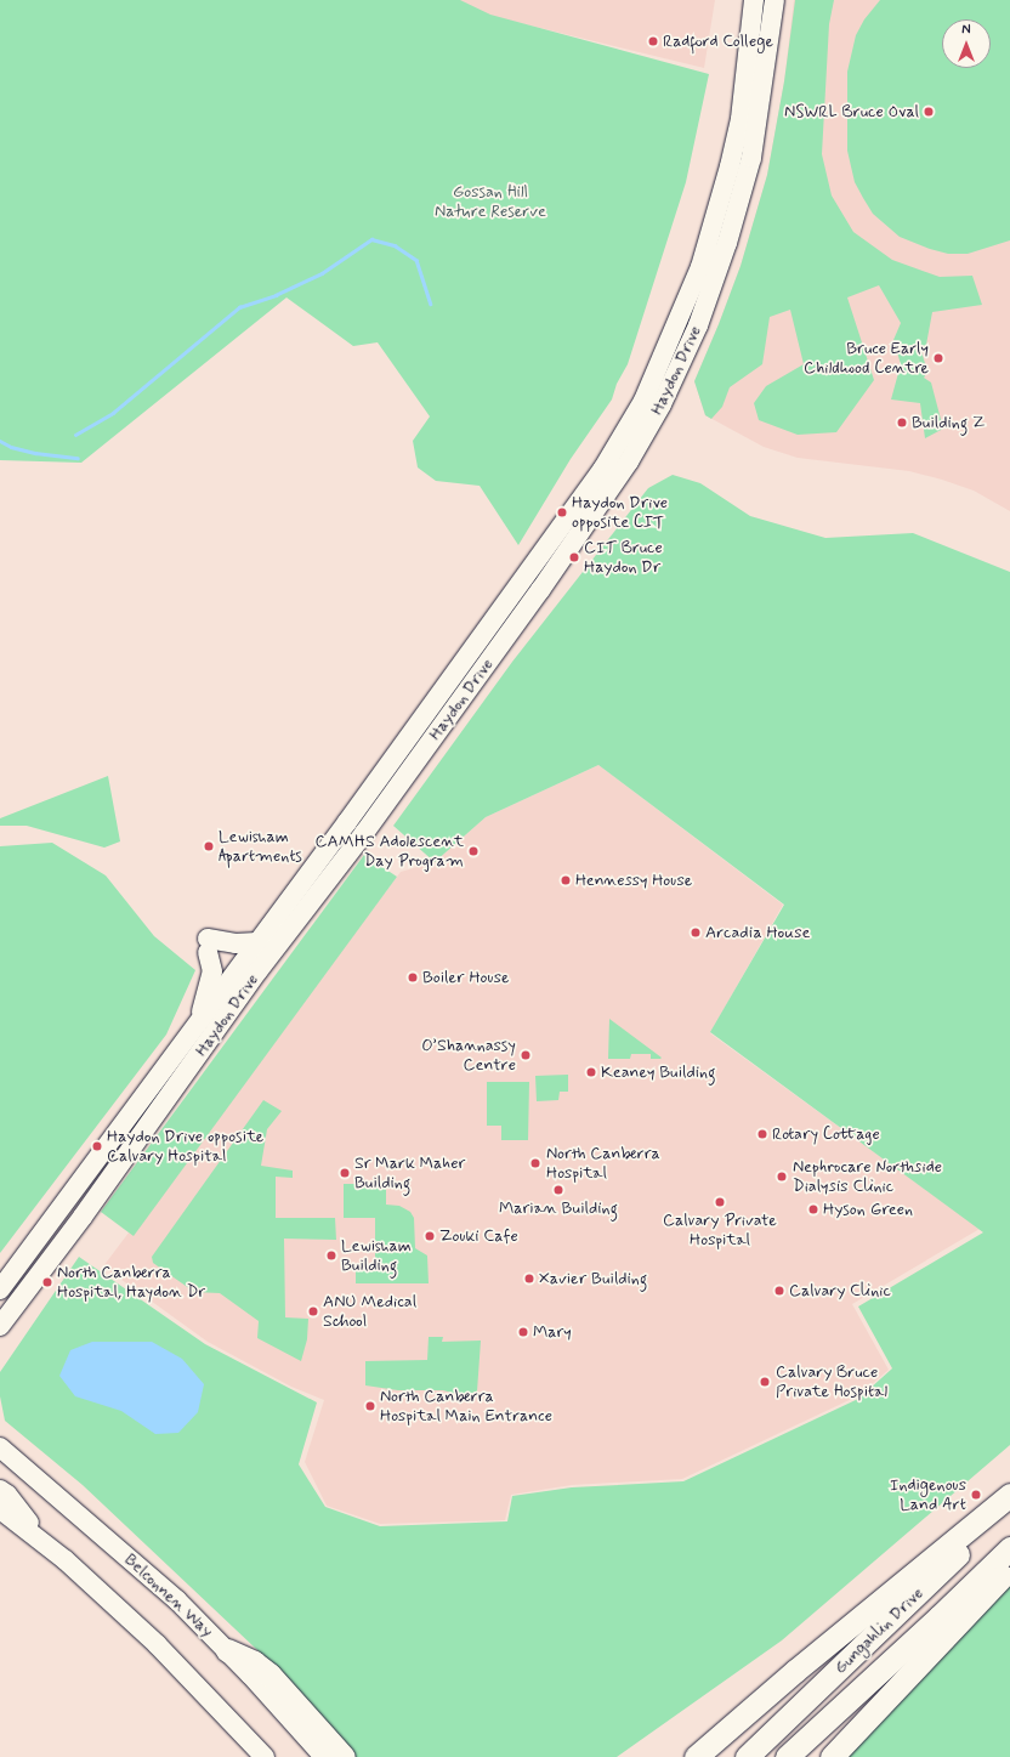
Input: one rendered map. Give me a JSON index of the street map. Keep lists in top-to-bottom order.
{
  "streets": {
    "highway": ["Gungahlin Drive"],
    "main road": ["Haydon Drive", "Belconnen Way"]
  },
  "parks": ["Gossan Hill Nature Reserve"],
  "places": [
    "Radford College",
    "NSWRL Bruce Oval",
    "Bruce Early Childhood Centre",
    "Building Z",
    "Haydon Drive opposite CIT",
    "CIT Bruce Haydon Dr",
    "Lewisham Apartments",
    "CAMHS Adolescent Day Program",
    "Hennessy House",
    "Arcadia House",
    "Boiler House",
    "O’Shannassy Centre",
    "Keaney Building",
    "Rotary Cottage",
    "Haydon Drive opposite Calvary Hospital",
    "North Canberra Hospital",
    "Sr Mark Maher Building",
    "Nephrocare Northside Dialysis Clinic",
    "Marian Building",
    "Calvary Private Hospital",
    "Hyson Green",
    "Zouki Cafe",
    "Lewisham Building",
    "Xavier Building",
    "North Canberra Hospital, Haydon Dr",
    "Calvary Clinic",
    "ANU Medical School",
    "Mary",
    "Calvary Bruce Private Hospital",
    "North Canberra Hospital Main Entrance",
    "Indigenous Land Art"
  ],
  "north": "top"
}
